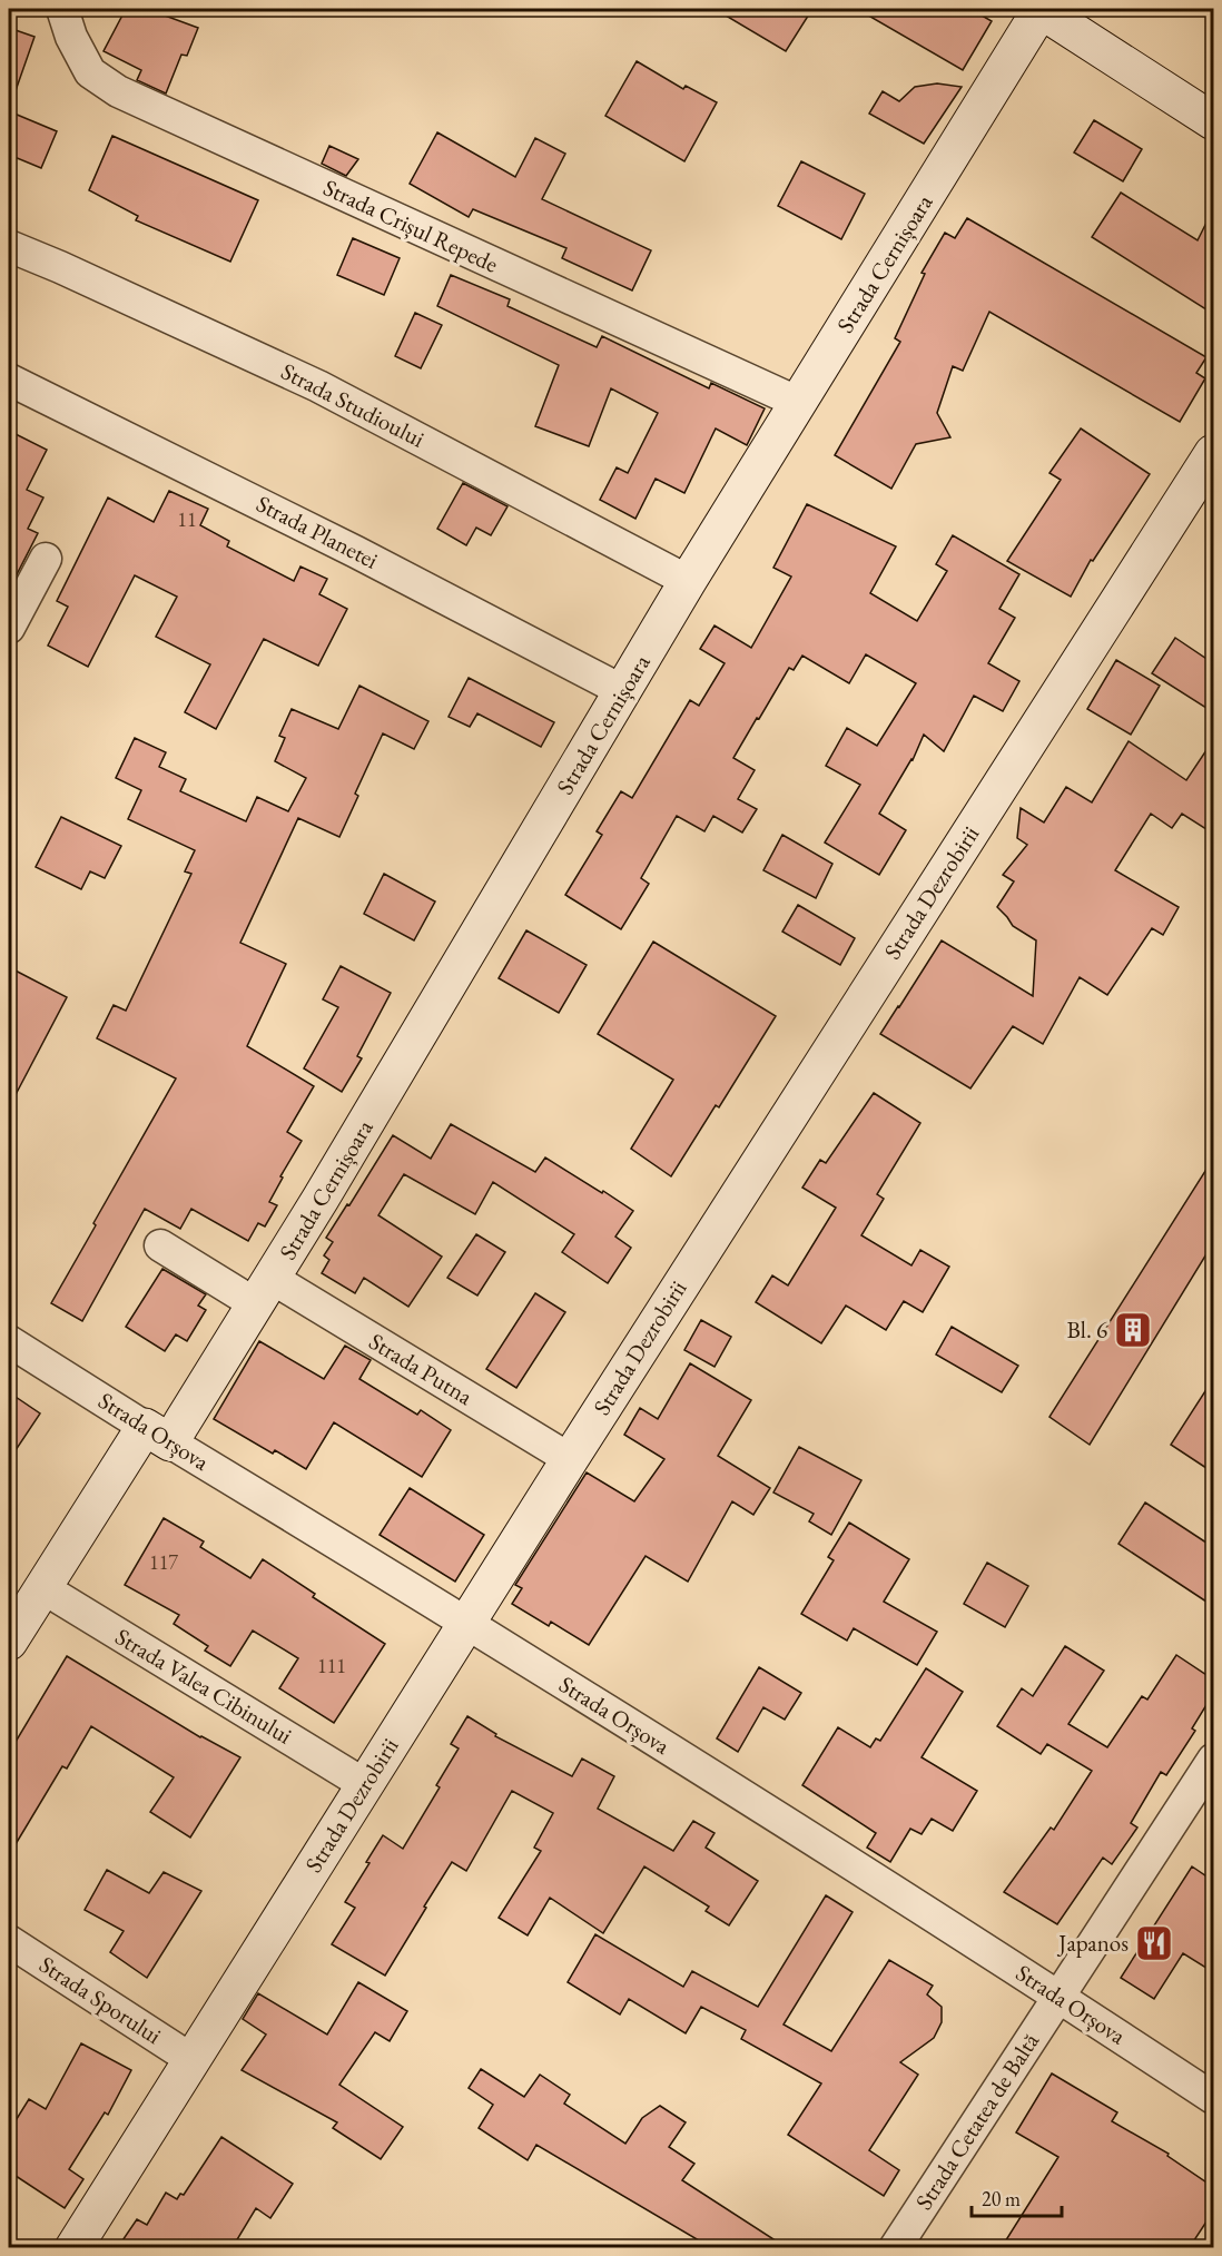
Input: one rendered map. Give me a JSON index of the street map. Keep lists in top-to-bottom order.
{
  "streets": {
    "street": [
      "Strada Crișul Repede",
      "Strada Cernișoara",
      "Strada Studioului",
      "Strada Planetei",
      "Strada Dezrobirii",
      "Strada Putna",
      "Strada Orșova",
      "Strada Valea Cibinului",
      "Strada Sporului",
      "Strada Cetatea de Baltă"
    ]
  },
  "crossings": [
    ["Strada Crișul Repede", "Strada Cernișoara"],
    ["Strada Cernișoara", "Strada Studioului"],
    ["Strada Cernișoara", "Strada Planetei"],
    ["Strada Cernișoara", "Strada Putna"],
    ["Strada Cernișoara", "Strada Orșova"],
    ["Strada Cernișoara", "Strada Valea Cibinului"],
    ["Strada Dezrobirii", "Strada Putna"],
    ["Strada Dezrobirii", "Strada Orșova"],
    ["Strada Dezrobirii", "Strada Valea Cibinului"],
    ["Strada Dezrobirii", "Strada Sporului"],
    ["Strada Orșova", "Strada Cetatea de Baltă"]
  ],
  "places": {
    "building": ["Bl. 6"],
    "restaurant": ["Japanos"]
  },
  "house_numbers": ["11", "117", "111"],
  "scale_bar": "20 m"
}
